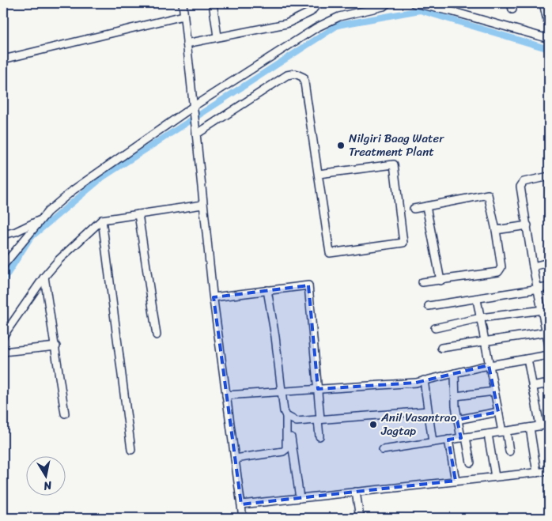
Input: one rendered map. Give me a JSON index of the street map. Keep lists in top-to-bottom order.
{
  "places": ["Nilgiri Baag Water Treatment Plant", "Anil Vasantrao Jagtap"],
  "north": "bottom"
}
